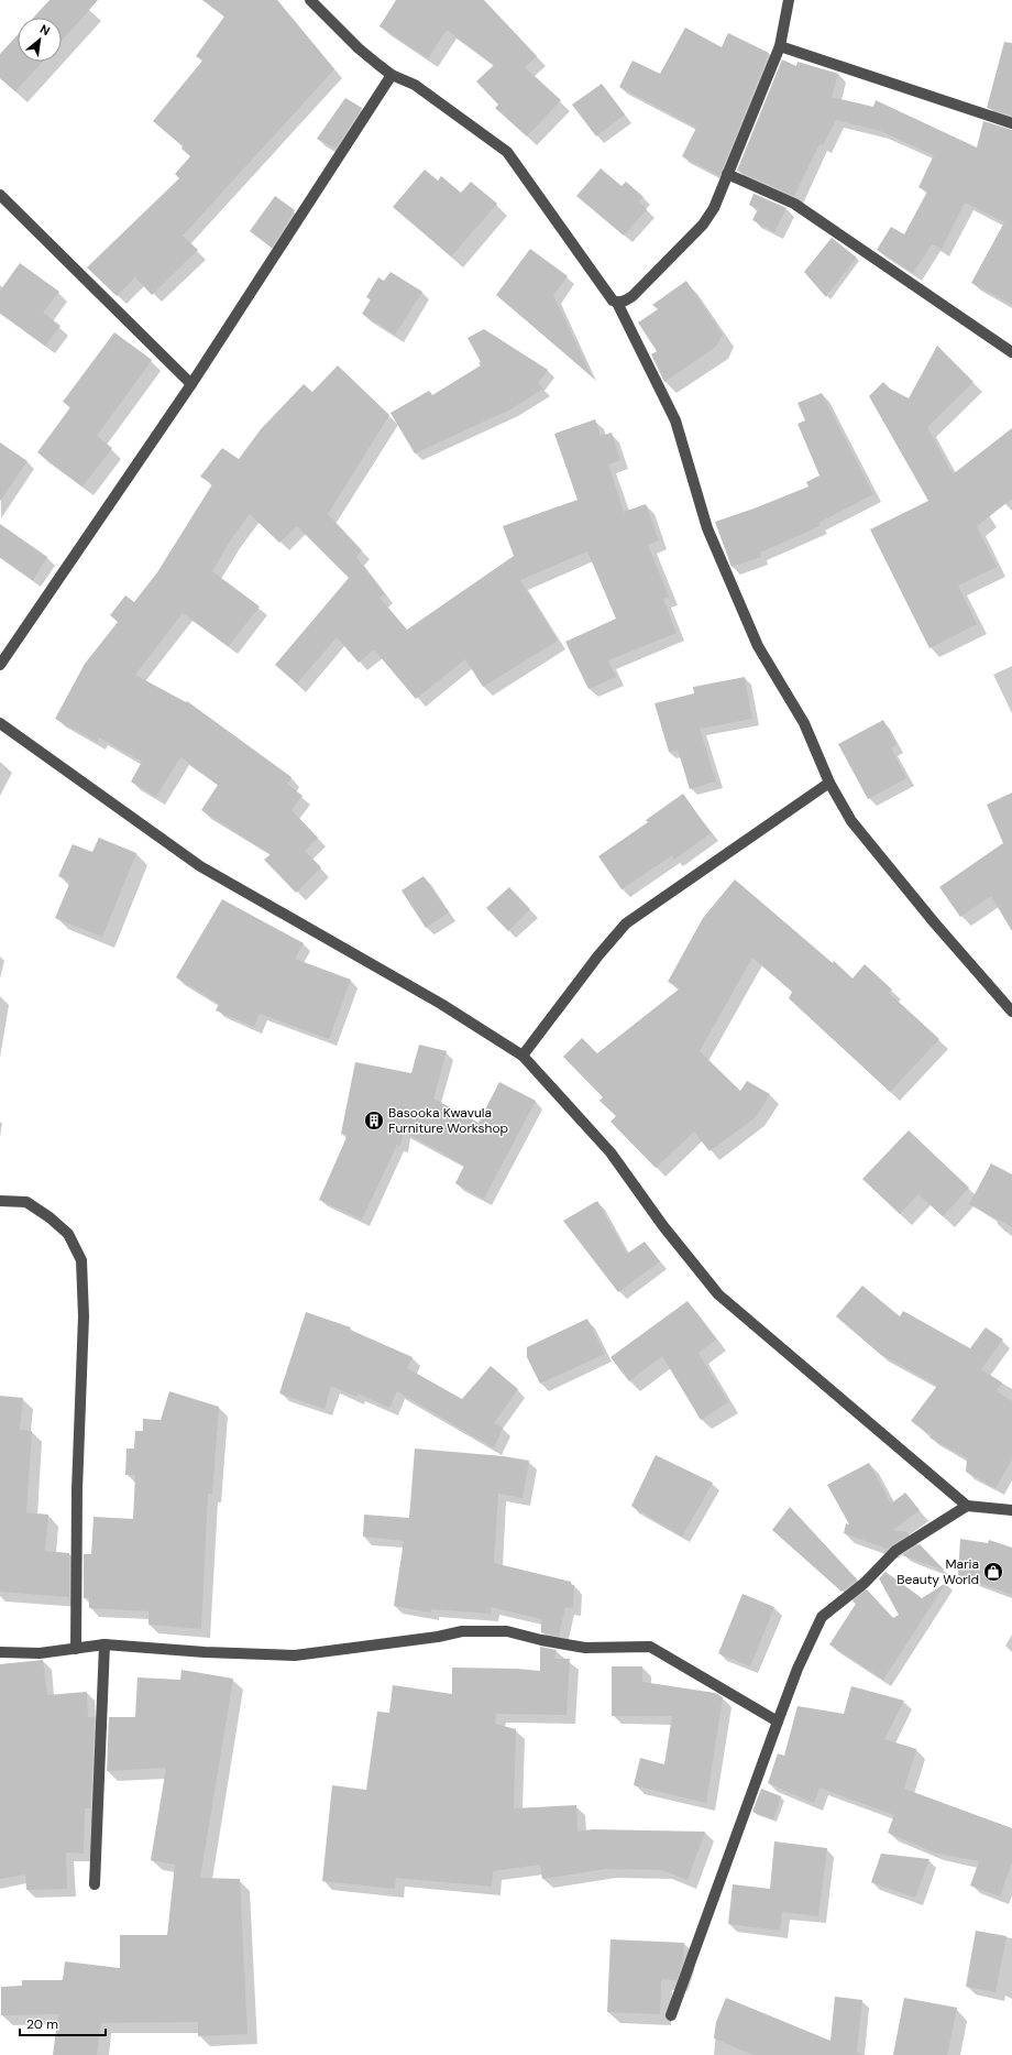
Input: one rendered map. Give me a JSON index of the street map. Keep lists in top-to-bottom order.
{
  "places": {
    "building": ["Basooka Kwavula Furniture Workshop"],
    "shop": ["Maria Beauty World"]
  },
  "scale_bar": "20 m",
  "north": "top right"
}
